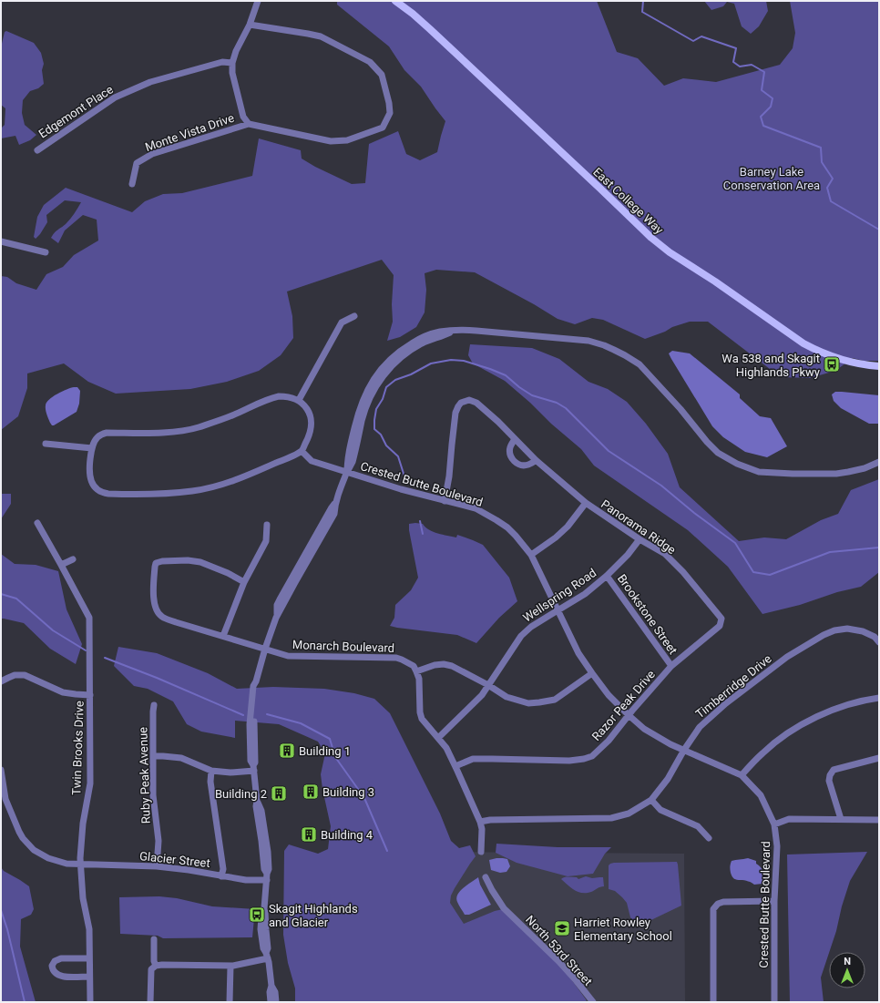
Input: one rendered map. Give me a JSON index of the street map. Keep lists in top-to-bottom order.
{
  "streets": {
    "main road": ["East College Way"],
    "street": [
      "Edgemont Place",
      "Monte Vista Drive",
      "Crested Butte Boulevard",
      "Panorama Ridge",
      "Wellspring Road",
      "Brookstone Street",
      "Monarch Boulevard",
      "Timberridge Drive",
      "Razor Peak Drive",
      "Twin Brooks Drive",
      "Ruby Peak Avenue",
      "Glacier Street",
      "North 53rd Street"
    ]
  },
  "crossings": [
    ["Edgemont Place", "Monte Vista Drive"],
    ["Crested Butte Boulevard", "Panorama Ridge"],
    ["Crested Butte Boulevard", "Wellspring Road"],
    ["Crested Butte Boulevard", "Timberridge Drive"],
    ["Crested Butte Boulevard", "Razor Peak Drive"],
    ["Panorama Ridge", "Wellspring Road"],
    ["Panorama Ridge", "Razor Peak Drive"],
    ["Wellspring Road", "Brookstone Street"],
    ["Brookstone Street", "Razor Peak Drive"],
    ["Twin Brooks Drive", "Glacier Street"],
    ["Ruby Peak Avenue", "Glacier Street"]
  ],
  "parks": ["Barney Lake Conservation Area"],
  "places": {
    "bus stop": ["Wa 538 and Skagit Highlands Pkwy", "Skagit Highlands and Glacier"],
    "building": [
      "Building 1",
      "Building 3",
      "Building 2",
      "Building 4"
    ],
    "school or university": ["Harriet Rowley Elementary School"]
  },
  "north": "top"
}
